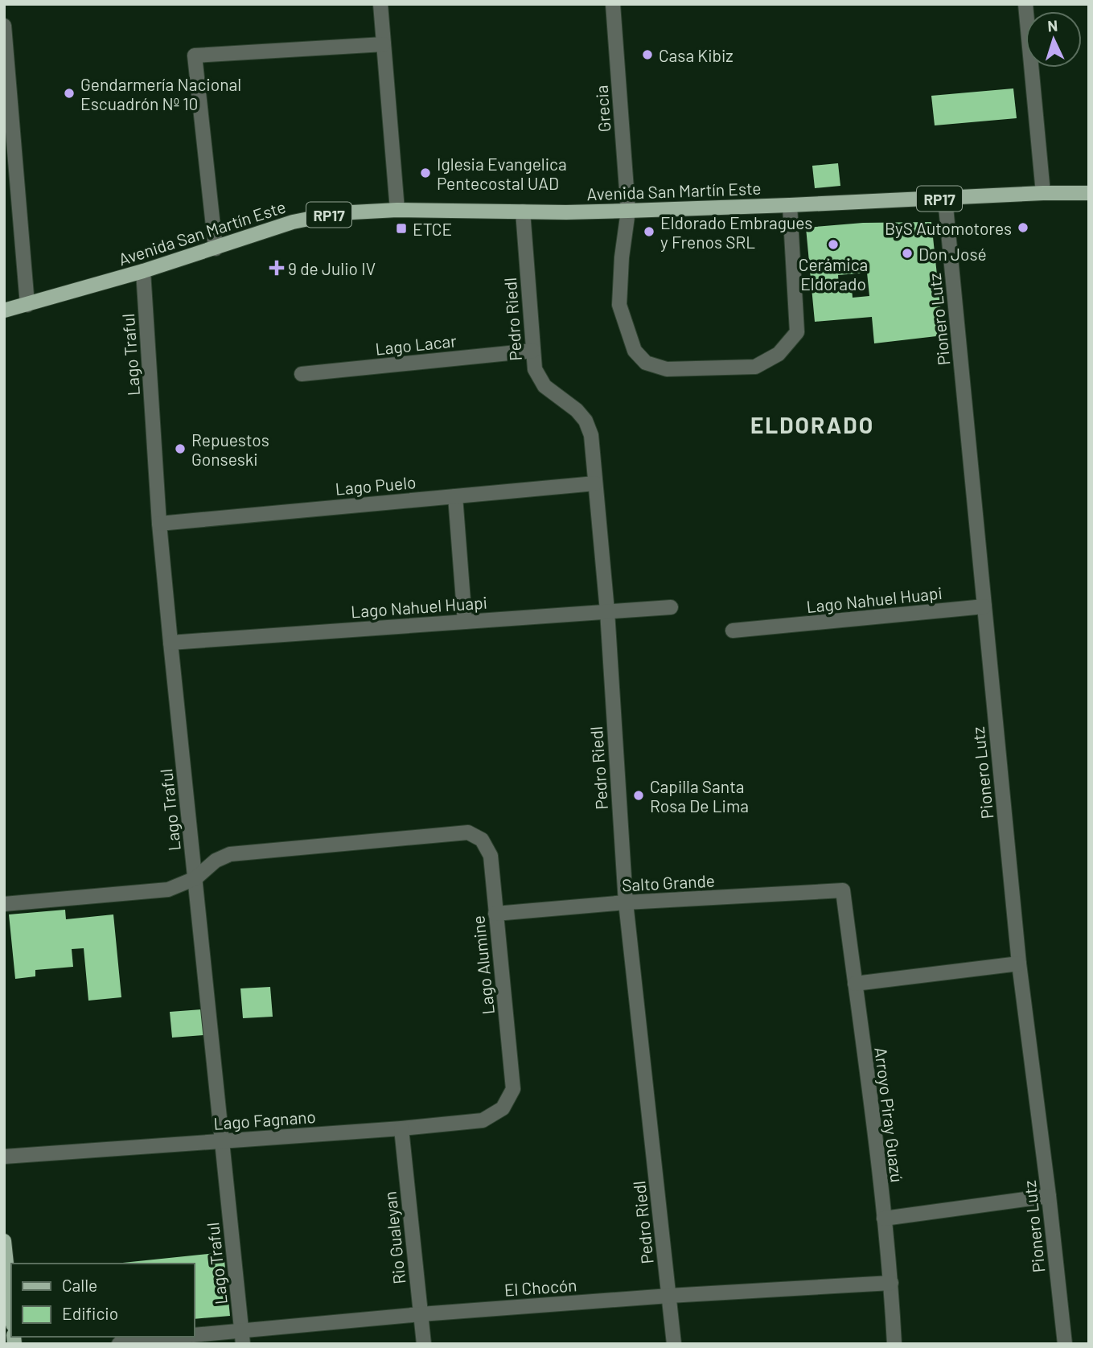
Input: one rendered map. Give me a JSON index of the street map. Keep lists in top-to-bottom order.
{
  "streets": {
    "main road": ["Avenida San Martín Este", "RP17"],
    "street": [
      "Grecia",
      "Pedro Riedl",
      "Pionero Lutz",
      "Lago Lacar",
      "Lago Traful",
      "Lago Puelo",
      "Lago Nahuel Huapi",
      "Salto Grande",
      "Lago Alumine",
      "Arroyo Piray Guazú",
      "Lago Fagnano",
      "Rio Gualeyan",
      "El Chocón"
    ]
  },
  "crossings": [
    ["Grecia", "Avenida San Martín Este"],
    ["Avenida San Martín Este", "Pedro Riedl"],
    ["Avenida San Martín Este", "Pionero Lutz"],
    ["Avenida San Martín Este", "Lago Traful"],
    ["Pedro Riedl", "Lago Lacar"],
    ["Pedro Riedl", "Lago Puelo"],
    ["Pedro Riedl", "Lago Nahuel Huapi"],
    ["Pedro Riedl", "Salto Grande"],
    ["Pedro Riedl", "El Chocón"],
    ["Pionero Lutz", "Lago Nahuel Huapi"],
    ["Lago Traful", "Lago Puelo"],
    ["Lago Traful", "Lago Nahuel Huapi"],
    ["Lago Traful", "Lago Alumine"],
    ["Lago Traful", "Lago Fagnano"],
    ["Lago Traful", "El Chocón"],
    ["Salto Grande", "Lago Alumine"],
    ["Salto Grande", "Arroyo Piray Guazú"],
    ["Lago Alumine", "Lago Fagnano"],
    ["Arroyo Piray Guazú", "El Chocón"],
    ["Lago Fagnano", "Rio Gualeyan"],
    ["Rio Gualeyan", "El Chocón"]
  ],
  "districts": ["ELDORADO"],
  "places": {
    "other": [
      "Casa Kibiz",
      "Gendarmería Nacional Escuadrón Nº 10",
      "Iglesia Evangelica Pentecostal UAD",
      "ByS Automotores",
      "Eldorado Embragues y Frenos SRL",
      "Cerámica Eldorado",
      "Don José",
      "Repuestos Gonseski",
      "Capilla Santa Rosa De Lima"
    ],
    "transit": ["ETCE"],
    "health": ["9 de Julio IV"]
  },
  "legend": ["Calle", "Edificio"],
  "north": "top"
}
